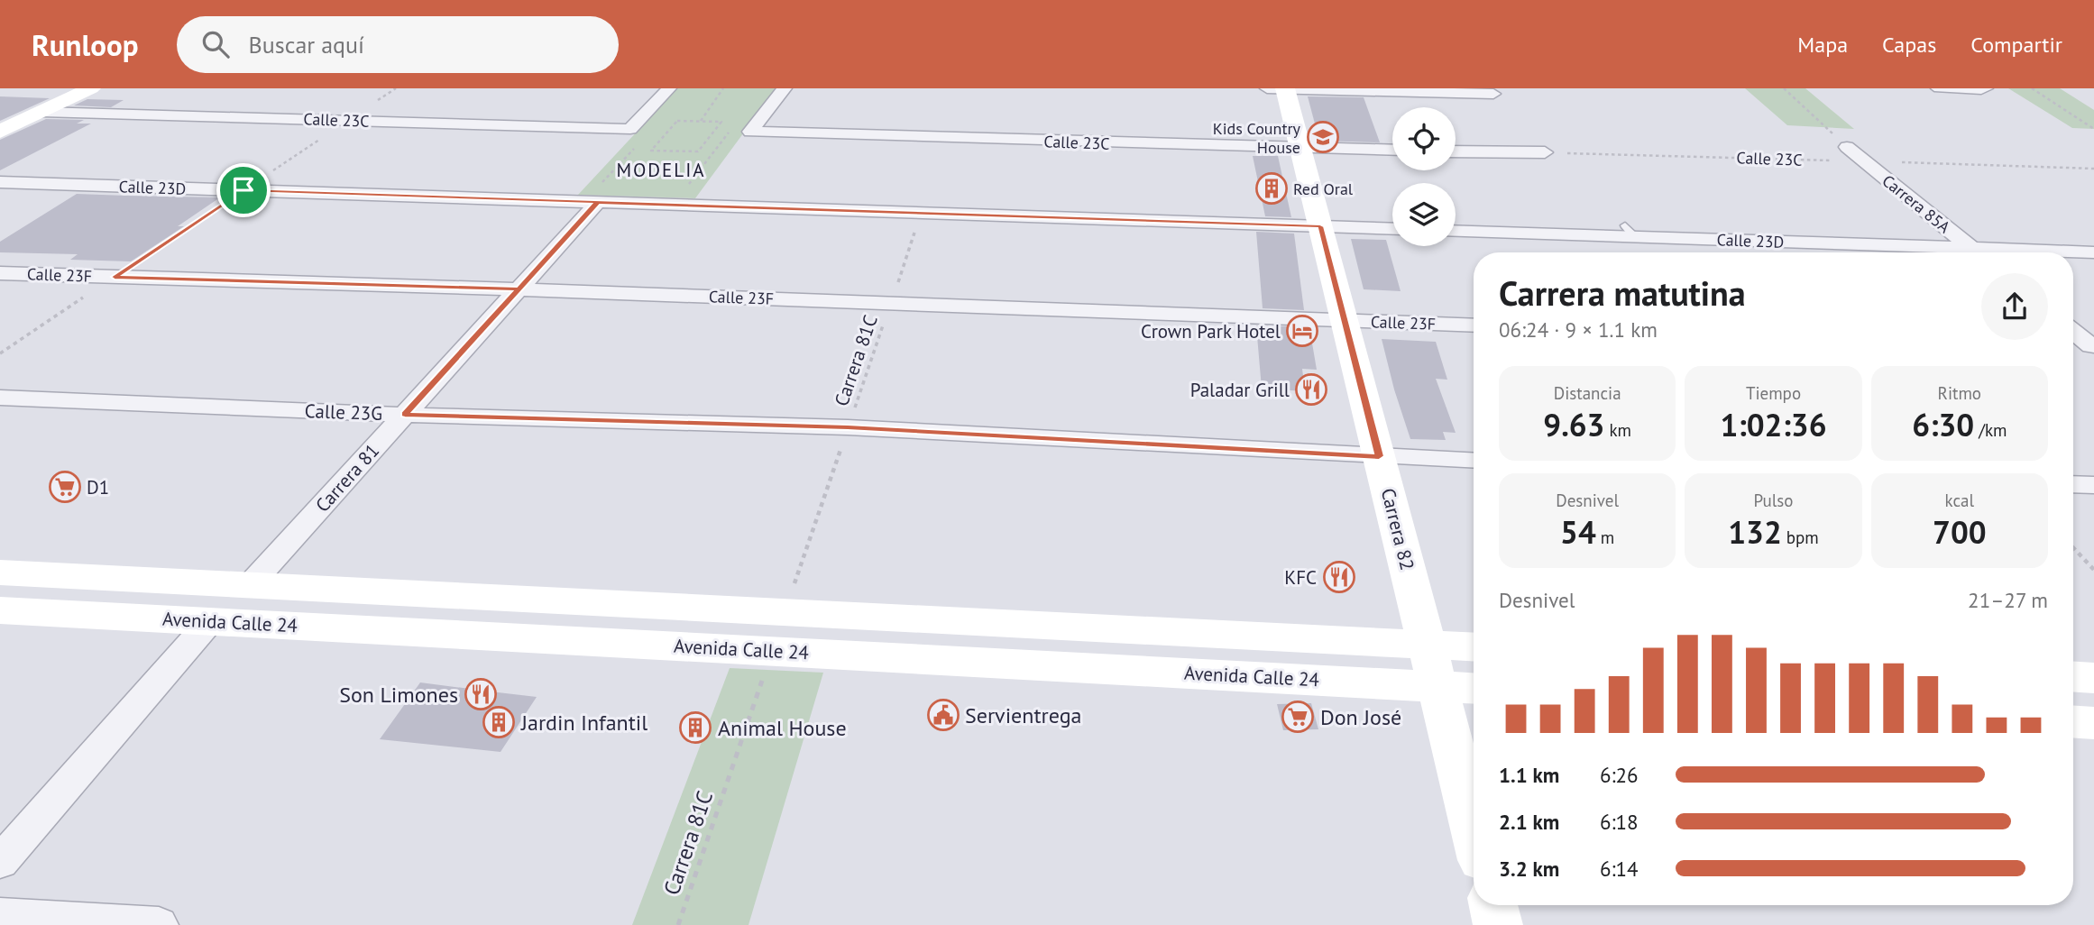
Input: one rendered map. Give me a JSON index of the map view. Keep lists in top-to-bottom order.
{
  "streets": {
    "main road": ["Carrera 82", "Avenida Calle 24"],
    "street": [
      "Calle 23C",
      "Calle 23D",
      "Carrera 85A",
      "Calle 23F",
      "Calle 23G",
      "Carrera 81"
    ],
    "path": ["Carrera 81C"]
  },
  "crossings": [
    ["Calle 23C", "Carrera 85A"],
    ["Calle 23C", "Carrera 82"],
    ["Calle 23D", "Carrera 85A"],
    ["Calle 23D", "Carrera 81C"],
    ["Calle 23D", "Carrera 81"],
    ["Calle 23D", "Carrera 82"],
    ["Calle 23F", "Carrera 81C"],
    ["Calle 23F", "Carrera 81"],
    ["Calle 23F", "Carrera 82"],
    ["Carrera 81C", "Calle 23G"],
    ["Calle 23G", "Carrera 81"],
    ["Calle 23G", "Carrera 82"],
    ["Carrera 81", "Avenida Calle 24"],
    ["Carrera 82", "Avenida Calle 24"]
  ],
  "districts": ["MODELIA"],
  "places": {
    "school or university": ["Kids Country House"],
    "building": ["Red Oral", "Jardin Infantil", "Animal House"],
    "hotel": ["Crown Park Hotel"],
    "restaurant": ["Paladar Grill", "KFC", "Son Limones"],
    "supermarket": ["D1", "Don José"],
    "public building": ["Servientrega"]
  },
  "page": {
    "header": "Runloop",
    "search": "Buscar aquí",
    "nav": ["Mapa", "Capas", "Compartir"],
    "heading": ["Carrera matutina", "06:24 · 9 × 1.1 km"],
    "stats": [
      ["Distancia", "9.63 km"],
      ["Tiempo", "1:02:36"],
      ["Ritmo", "6:30 /km"],
      ["Desnivel", "54 m"],
      ["Pulso", "132 bpm"],
      ["kcal", "700"]
    ],
    "chart": ["Desnivel", "21–27 m"],
    "list": [
      {
        "name": "1.1 km",
        "note": "6:26"
      },
      {
        "name": "2.1 km",
        "note": "6:18"
      },
      {
        "name": "3.2 km",
        "note": "6:14"
      }
    ]
  }
}
